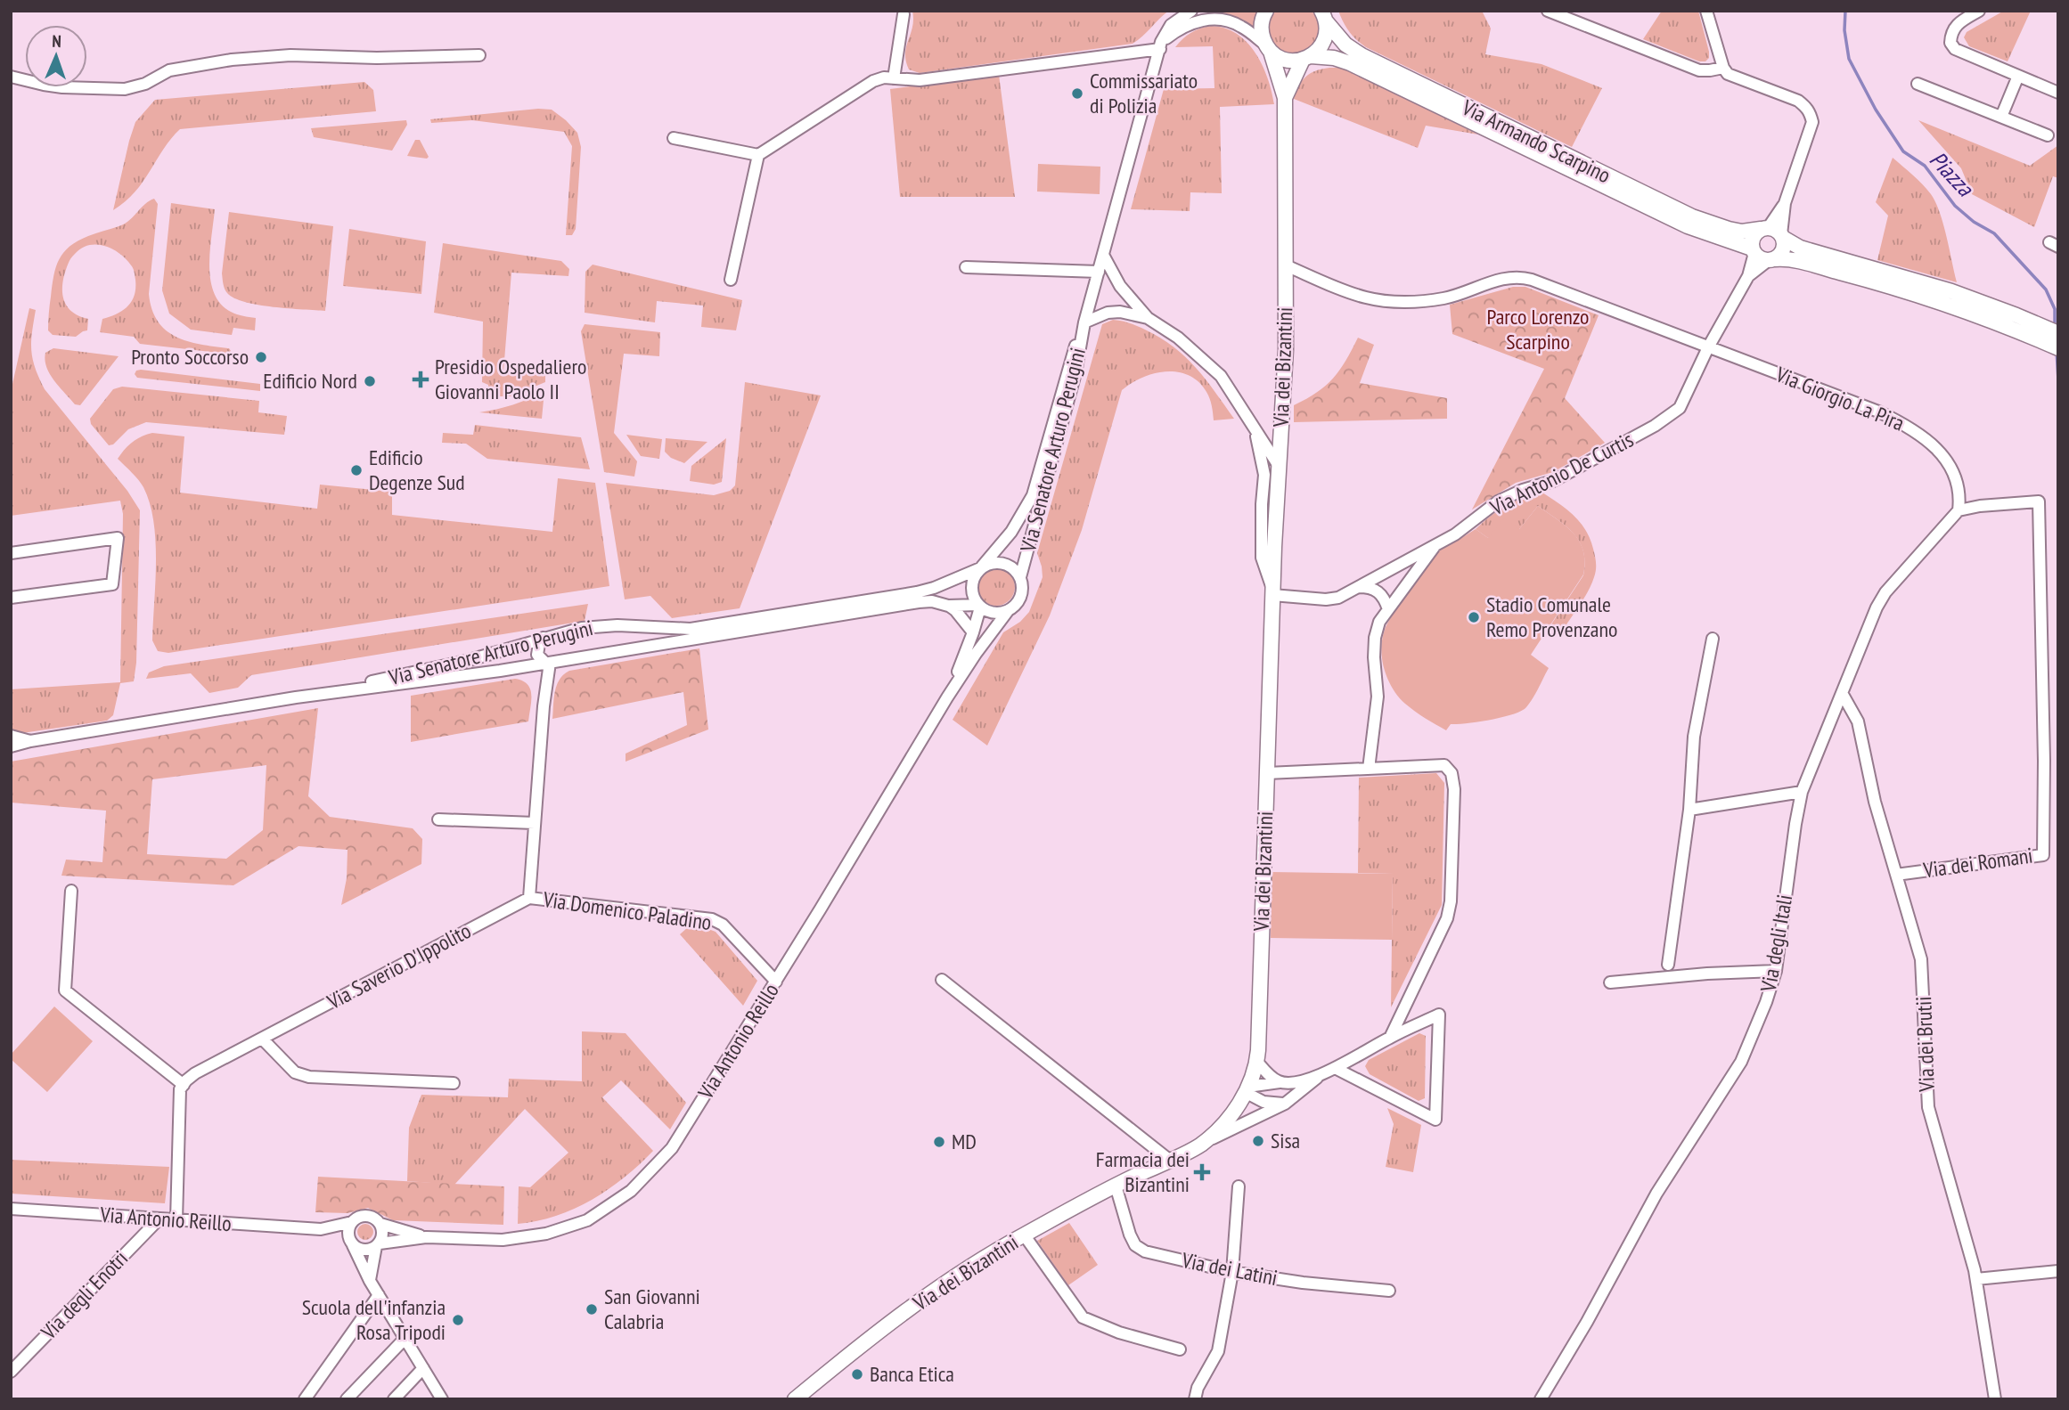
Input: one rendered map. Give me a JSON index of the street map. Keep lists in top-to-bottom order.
{
  "streets": {
    "street": [
      "Via Armando Scarpino",
      "Via dei Bizantini",
      "Via Giorgio La Pira",
      "Via Senatore Arturo Perugini",
      "Via Antonio De Curtis",
      "Via dei Romani",
      "Via Domenico Paladino",
      "Via degli Itali",
      "Via Saverio D'Ippolito",
      "Via Antonio Reillo",
      "Via dei Brutii",
      "Via dei Latini",
      "Via degli Enotri"
    ]
  },
  "crossings": [
    ["Via Armando Scarpino", "Via dei Bizantini"],
    ["Via dei Bizantini", "Via Giorgio La Pira"],
    ["Via dei Bizantini", "Via Antonio De Curtis"],
    ["Via dei Bizantini", "Via dei Latini"],
    ["Via Giorgio La Pira", "Via Antonio De Curtis"],
    ["Via Giorgio La Pira", "Via dei Romani"],
    ["Via Giorgio La Pira", "Via degli Itali"],
    ["Via Senatore Arturo Perugini", "Via Antonio Reillo"],
    ["Via dei Romani", "Via degli Itali"],
    ["Via dei Romani", "Via dei Brutii"],
    ["Via Domenico Paladino", "Via Saverio D'Ippolito"],
    ["Via Domenico Paladino", "Via Antonio Reillo"],
    ["Via degli Itali", "Via dei Brutii"],
    ["Via Antonio Reillo", "Via degli Enotri"]
  ],
  "water": ["Piazza"],
  "parks": ["Parco Lorenzo Scarpino"],
  "places": {
    "other": [
      "Commissariato di Polizia",
      "Pronto Soccorso",
      "Edificio Nord",
      "Edificio Degenze Sud",
      "Stadio Comunale Remo Provenzano",
      "Sisa",
      "MD",
      "San Giovanni Calabria",
      "Scuola dell'infanzia Rosa Tripodi",
      "Banca Etica"
    ],
    "health": ["Presidio Ospedaliero Giovanni Paolo II", "Farmacia dei Bizantini"]
  },
  "north": "top"
}
